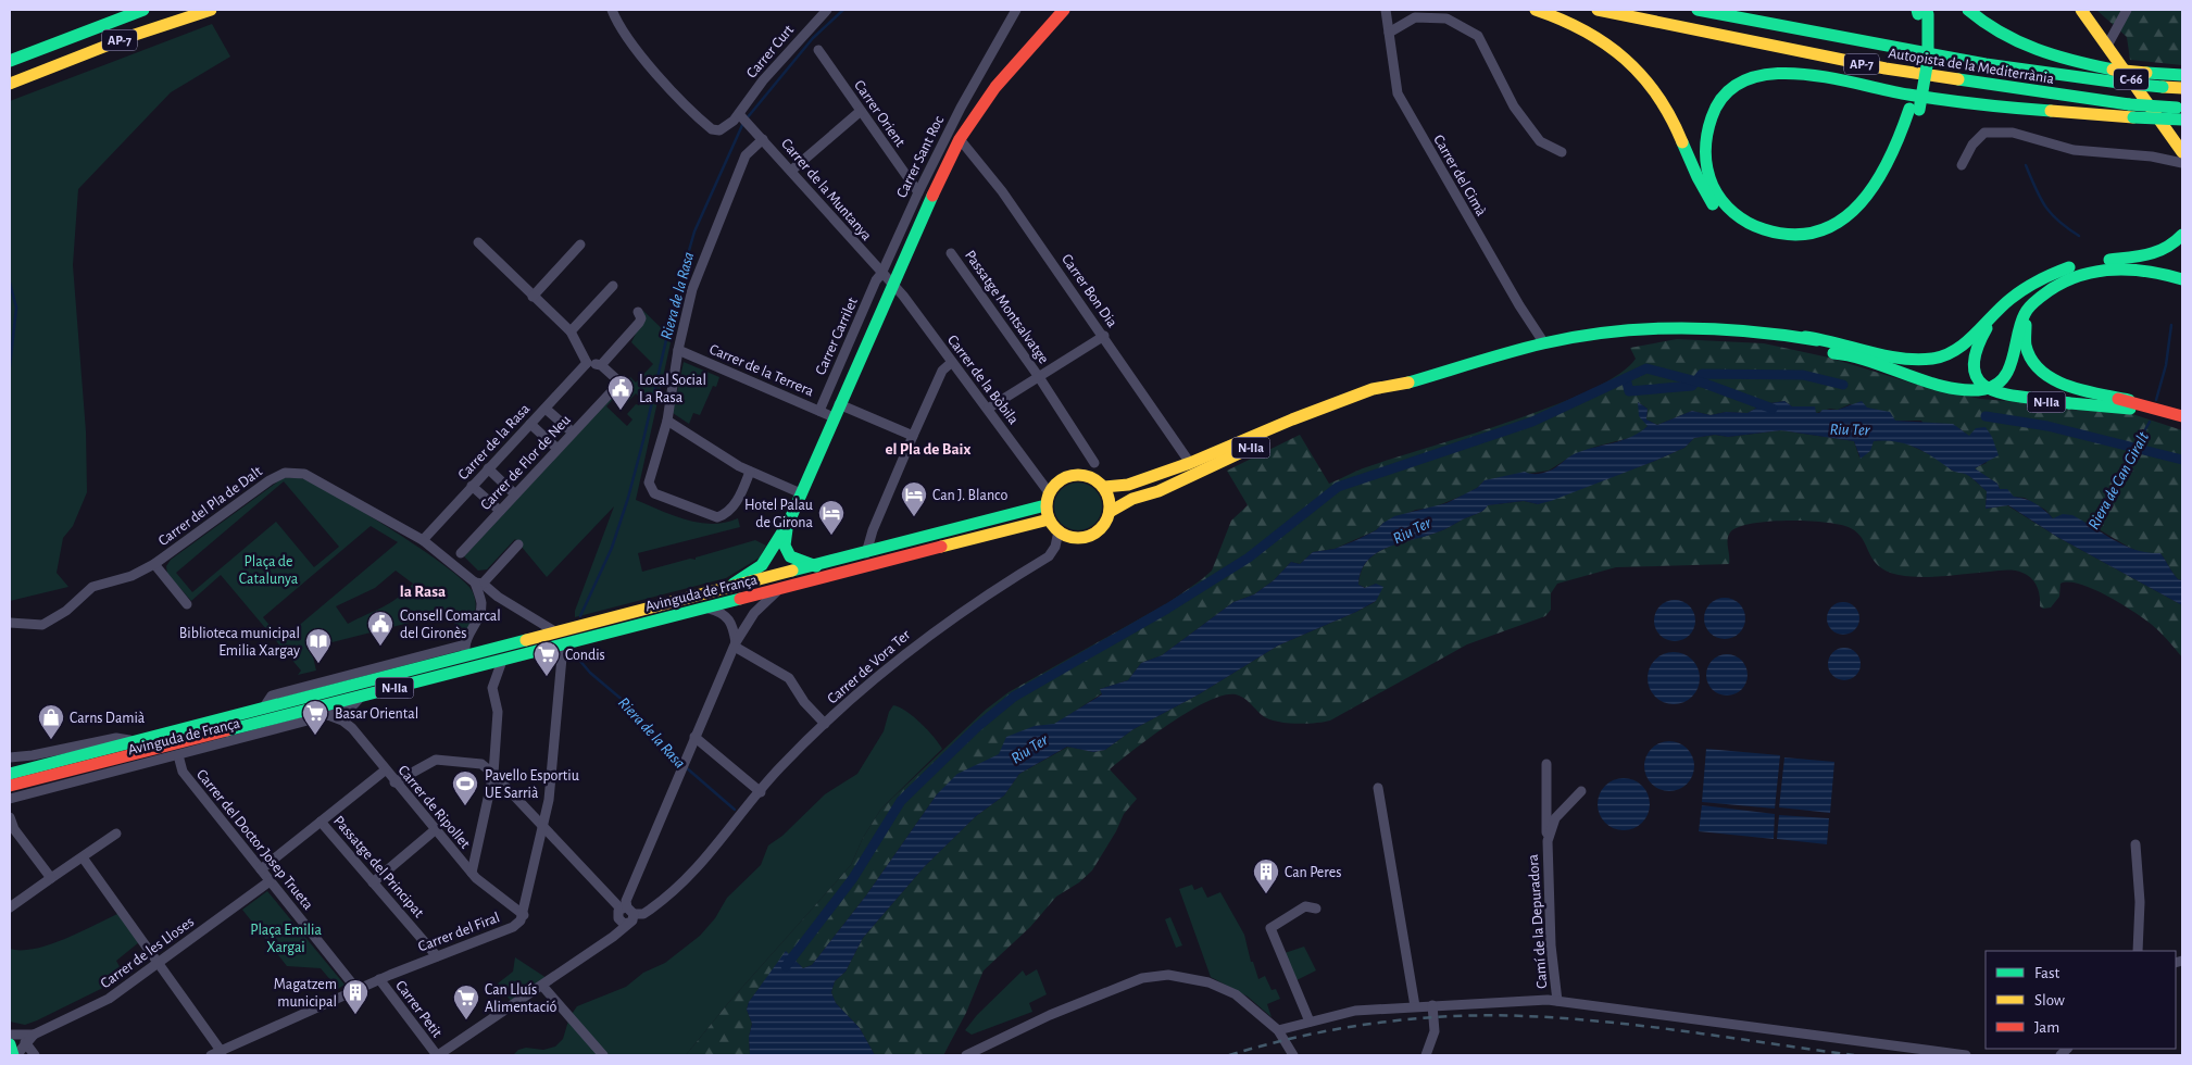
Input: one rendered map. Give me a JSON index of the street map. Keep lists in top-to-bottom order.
{
  "streets": {
    "main road": [
      "AP-7",
      "Autopista de la Mediterrània",
      "C-66",
      "N-IIa",
      "Avinguda de França"
    ],
    "street": [
      "Carrer Curt",
      "Carrer Orient",
      "Carrer Sant Roc",
      "Carrer del Cimà",
      "Carrer de la Muntanya",
      "Carrer Bon Dia",
      "Passatge Montsalvatge",
      "Carrer Carrilet",
      "Carrer de la Terrera",
      "Carrer de la Bòbila",
      "Carrer de la Rasa",
      "Carrer de Flor de Neu",
      "Carrer del Pla de Dalt",
      "Carrer de Vora Ter",
      "Carrer de Ripollet",
      "Carrer del Doctor Josep Trueta",
      "Passatge del Principat",
      "Camí de la Depuradora",
      "Carrer del Firal",
      "Carrer de les Lloses",
      "Carrer Petit"
    ]
  },
  "crossings": [
    ["Carrer Curt", "Carrer de la Muntanya"],
    ["Carrer Orient", "Carrer Sant Roc"],
    ["Carrer Sant Roc", "Carrer de la Muntanya"],
    ["Carrer Sant Roc", "Carrer Carrilet"],
    ["Carrer del Cimà", "N-IIa"],
    ["Carrer de la Muntanya", "Carrer Carrilet"],
    ["Carrer de la Muntanya", "Carrer de la Bòbila"],
    ["Carrer Bon Dia", "N-IIa"],
    ["Carrer Carrilet", "Carrer de la Terrera"],
    ["Carrer de la Bòbila", "N-IIa"],
    ["Carrer de la Bòbila", "Avinguda de França"],
    ["Carrer de la Bòbila", "Carrer de Vora Ter"],
    ["N-IIa", "Avinguda de França"],
    ["N-IIa", "Carrer de Vora Ter"],
    ["Carrer de la Rasa", "Carrer del Pla de Dalt"],
    ["Avinguda de França", "Carrer de Vora Ter"],
    ["Avinguda de França", "Carrer de Ripollet"],
    ["Avinguda de França", "Carrer del Doctor Josep Trueta"],
    ["Carrer de Vora Ter", "Carrer Petit"],
    ["Carrer de Ripollet", "Carrer del Firal"],
    ["Carrer del Doctor Josep Trueta", "Carrer del Firal"],
    ["Carrer del Doctor Josep Trueta", "Carrer de les Lloses"],
    ["Passatge del Principat", "Carrer del Firal"],
    ["Carrer del Firal", "Carrer Petit"]
  ],
  "districts": ["el Pla de Baix", "la Rasa"],
  "water": ["Riera de la Rasa", "Riu Ter", "Riera de Can Giralt"],
  "parks": ["Plaça de Catalunya", "Plaça Emilia Xargai"],
  "places": {
    "public building": ["Local Social La Rasa", "Consell Comarcal del Gironès"],
    "hotel": ["Can J. Blanco", "Hotel Palau de Girona"],
    "library": ["Biblioteca municipal Emilia Xargay"],
    "supermarket": ["Condis", "Basar Oriental", "Can Lluís Alimentació"],
    "shop": ["Carns Damià"],
    "sports": ["Pavello Esportiu UE Sarrià"],
    "building": ["Can Peres", "Magatzem municipal"]
  },
  "legend": ["Fast", "Slow", "Jam"]
}
